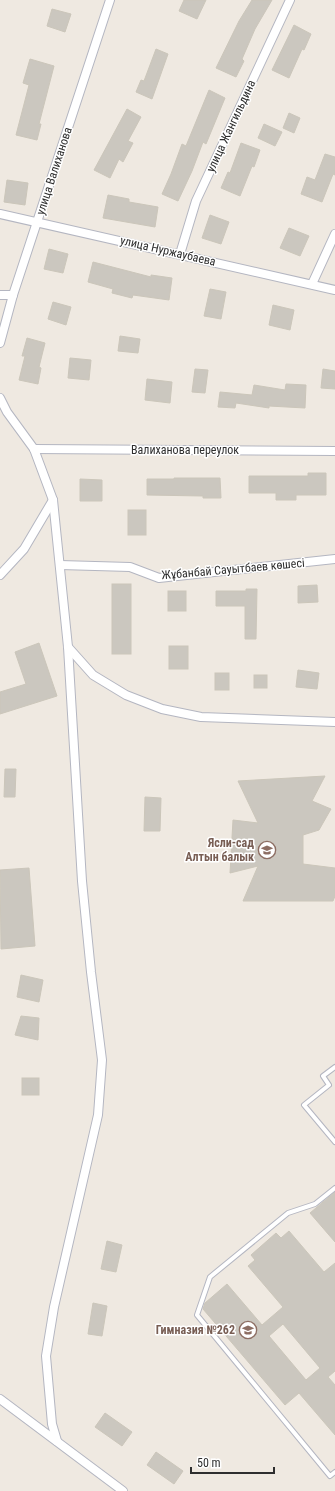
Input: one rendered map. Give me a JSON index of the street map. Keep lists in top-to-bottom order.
{
  "streets": {
    "street": [
      "улица Жангильдина",
      "улица Валиханова",
      "улица Нуржаубаева",
      "Валиханова переулок",
      "Жұбанбай Сауытбаев көшесі"
    ]
  },
  "crossings": [
    ["улица Жангильдина", "улица Нуржаубаева"],
    ["улица Валиханова", "улица Нуржаубаева"]
  ],
  "places": {
    "school or university": ["Ясли-сад Алтын балык", "Гимназия №262"]
  },
  "scale_bar": "50 m"
}
